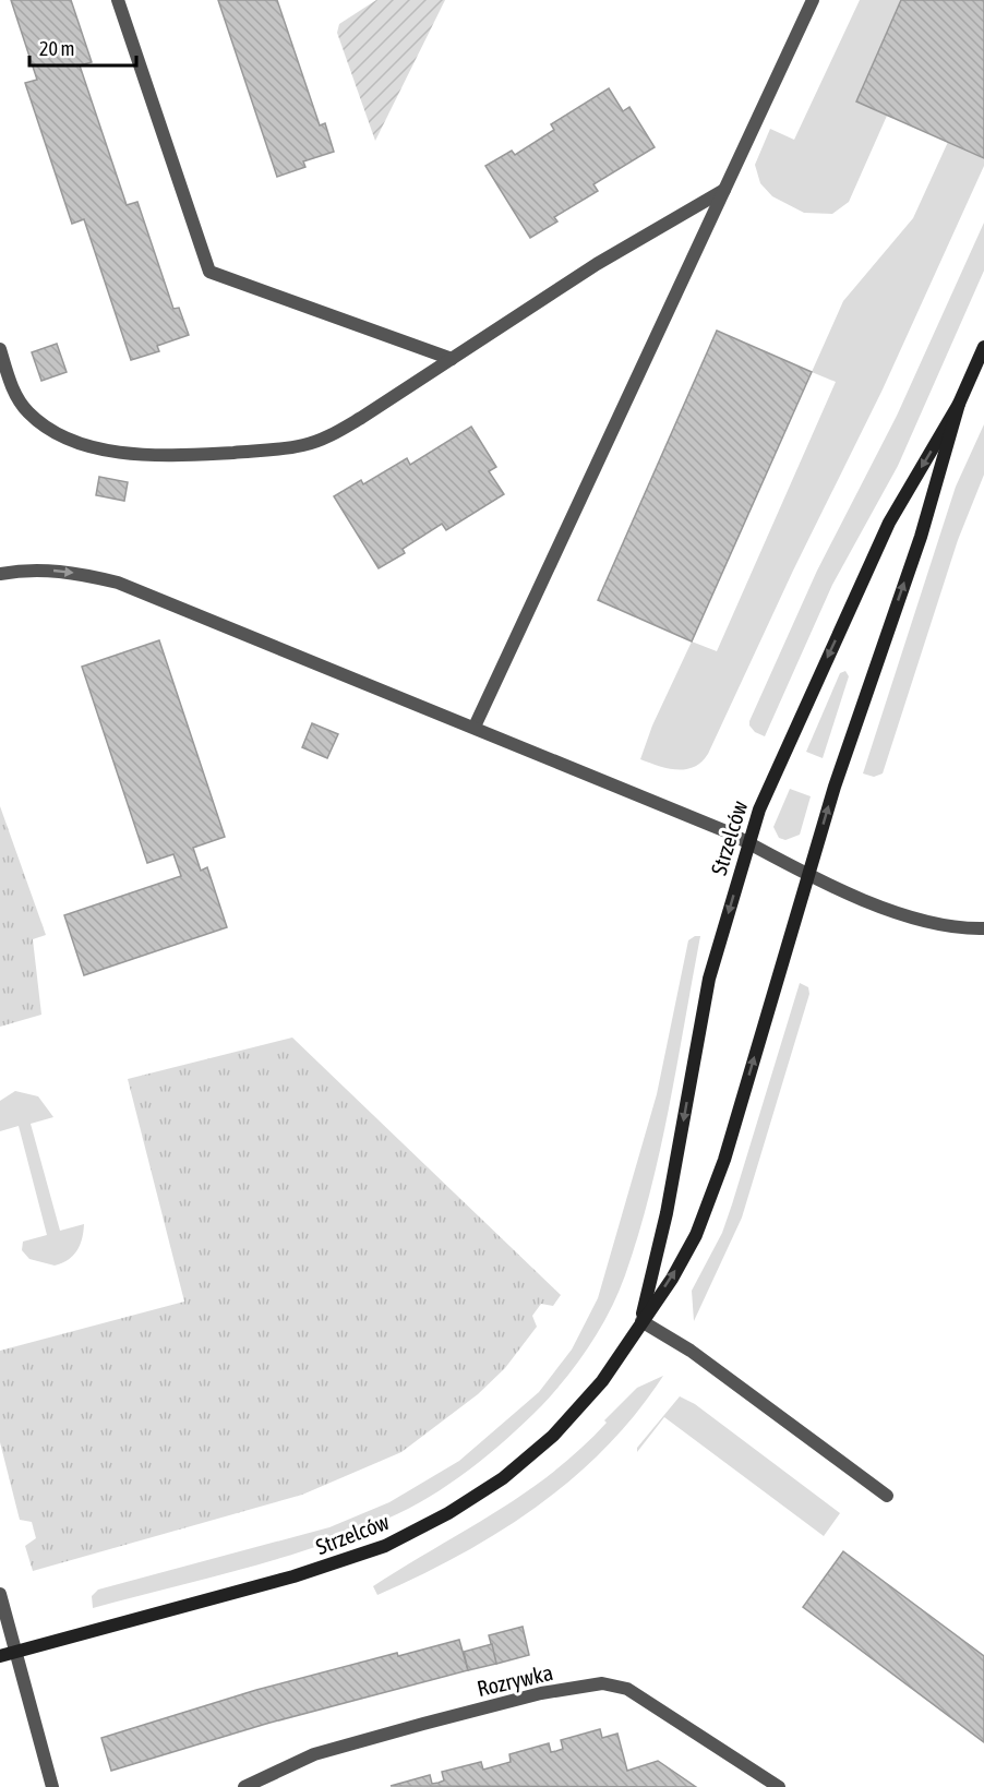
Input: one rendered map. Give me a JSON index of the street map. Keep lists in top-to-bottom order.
{
  "streets": {
    "street": ["Strzelców", "Rozrywka"]
  },
  "scale_bar": "20 m"
}
